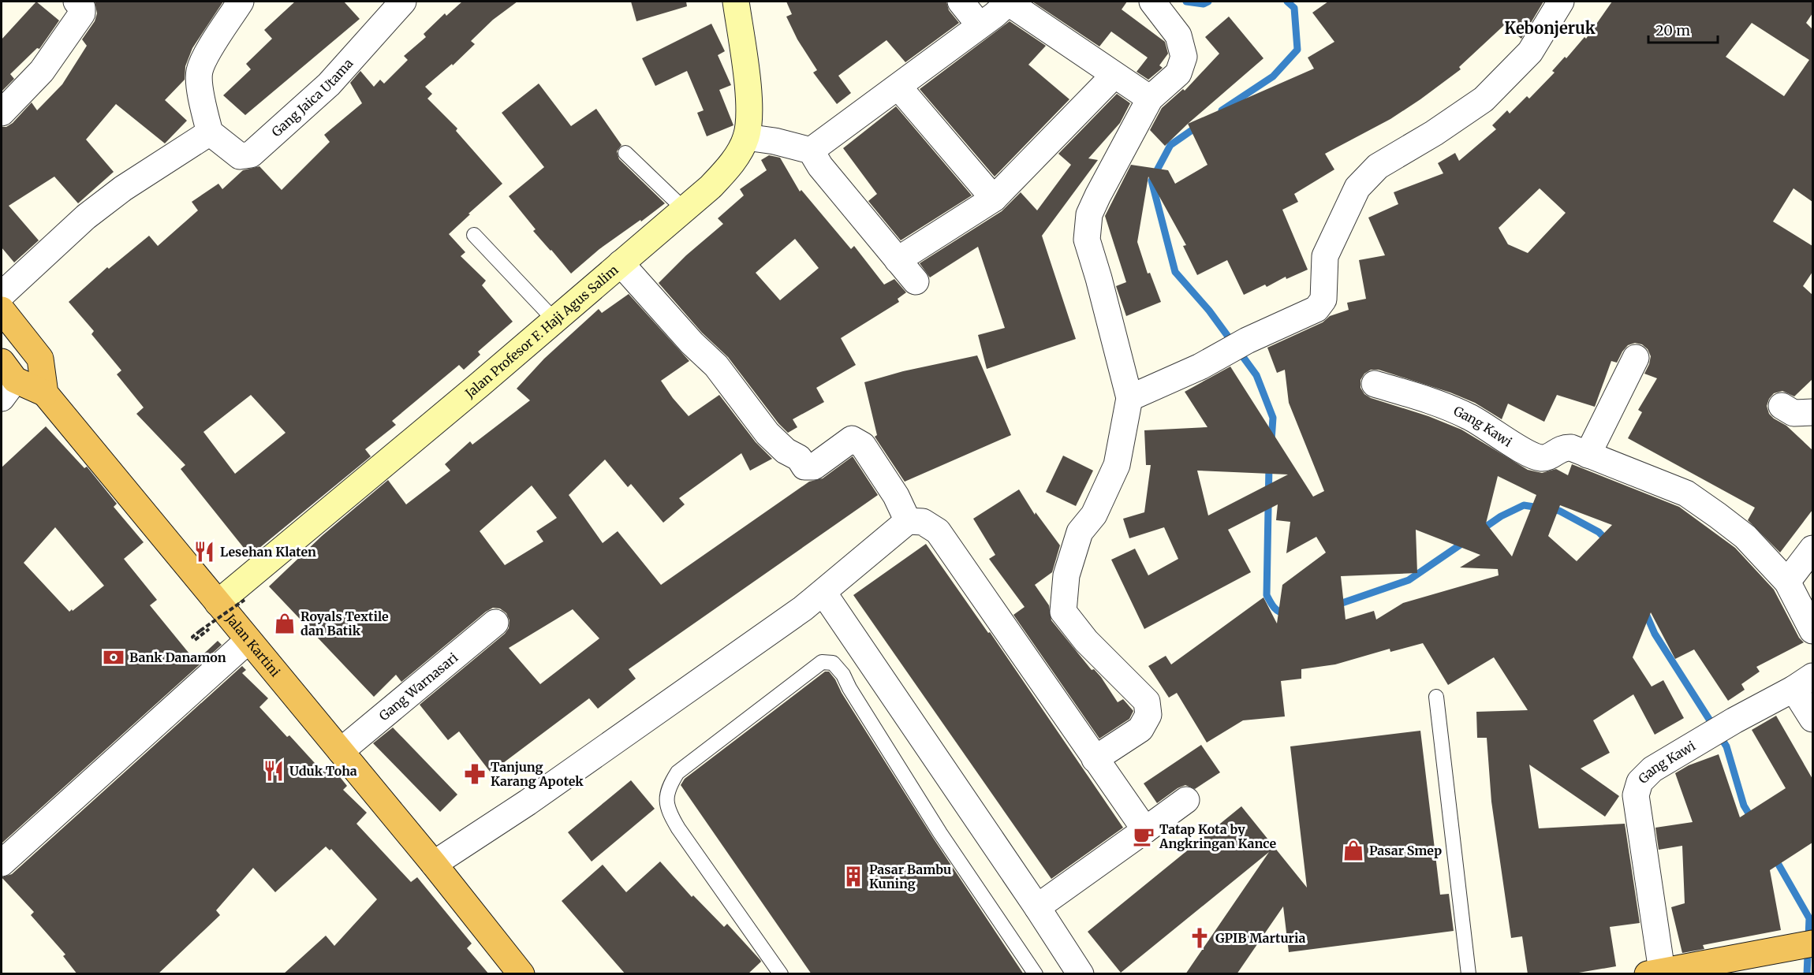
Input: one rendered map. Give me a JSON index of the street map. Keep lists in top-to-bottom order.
{
  "streets": {
    "highway": ["Jalan Kartini"],
    "main road": ["Jalan Profesor F. Haji Agus Salim"],
    "street": ["Gang Jaica Utama", "Gang Kawi", "Gang Warnasari"]
  },
  "crossings": [
    ["Jalan Profesor F. Haji Agus Salim", "Jalan Kartini"],
    ["Jalan Kartini", "Gang Warnasari"]
  ],
  "districts": ["Kebonjeruk"],
  "places": {
    "restaurant": ["Lesehan Klaten", "Uduk Toha"],
    "shop": ["Royals Textile dan Batik", "Pasar Smep"],
    "bank": ["Bank Danamon"],
    "pharmacy": ["Tanjung Karang Apotek"],
    "cafe": ["Tatap Kota by Angkringan Kance"],
    "building": ["Pasar Bambu Kuning"],
    "church": ["GPIB Marturia"]
  },
  "scale_bar": "20 m"
}
